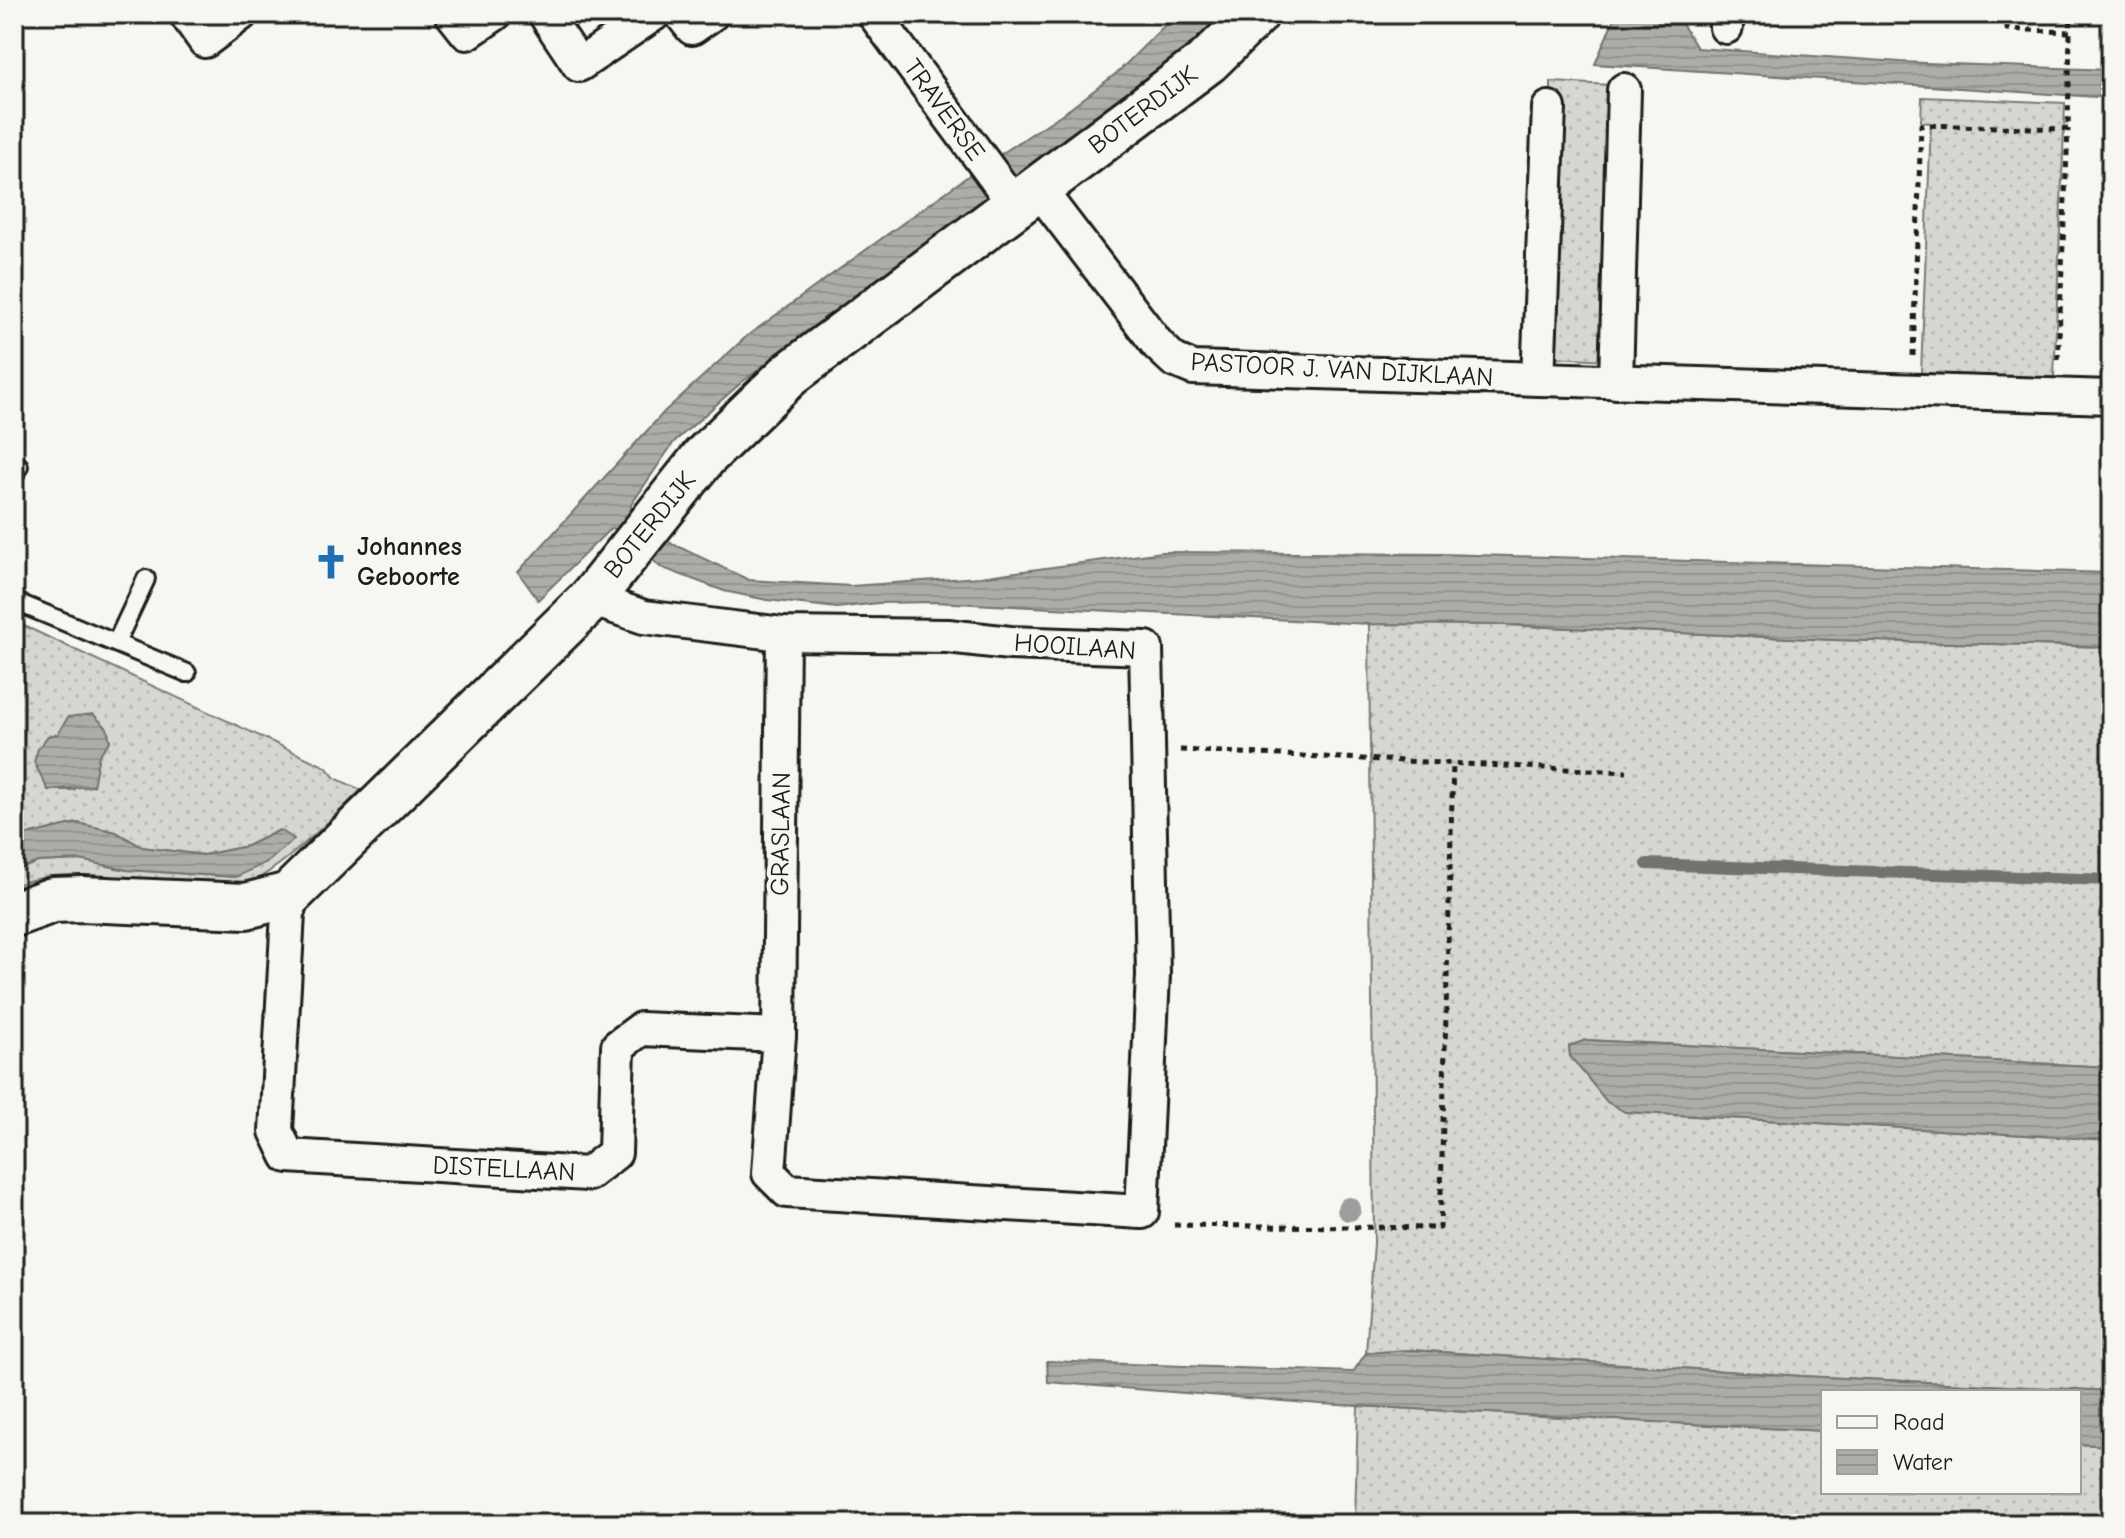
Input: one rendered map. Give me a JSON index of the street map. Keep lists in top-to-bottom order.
{
  "streets": {
    "street": [
      "TRAVERSE",
      "BOTERDIJK",
      "PASTOOR J. VAN DIJKLAAN",
      "HOOILAAN",
      "GRASLAAN",
      "DISTELLAAN"
    ]
  },
  "crossings": [
    ["TRAVERSE", "BOTERDIJK"],
    ["TRAVERSE", "PASTOOR J. VAN DIJKLAAN"],
    ["BOTERDIJK", "PASTOOR J. VAN DIJKLAAN"],
    ["BOTERDIJK", "HOOILAAN"],
    ["BOTERDIJK", "DISTELLAAN"],
    ["HOOILAAN", "GRASLAAN"],
    ["GRASLAAN", "DISTELLAAN"]
  ],
  "places": {
    "church": ["Johannes Geboorte"]
  },
  "legend": ["Road", "Water"]
}
